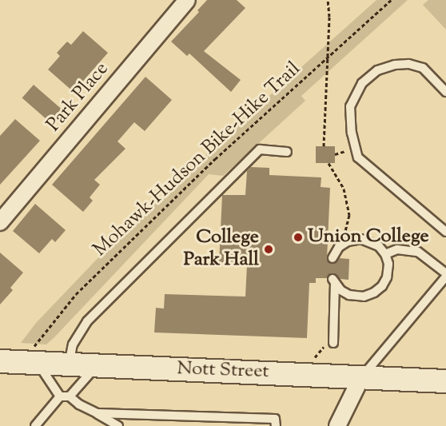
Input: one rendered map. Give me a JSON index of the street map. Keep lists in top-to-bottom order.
{
  "streets": {
    "main road": ["Nott Street"],
    "street": ["Park Place"],
    "path": ["Mohawk-Hudson Bike-Hike Trail"]
  },
  "crossings": [
    ["Mohawk-Hudson Bike-Hike Trail", "Nott Street"]
  ],
  "places": ["Union College", "College Park Hall"]
}
